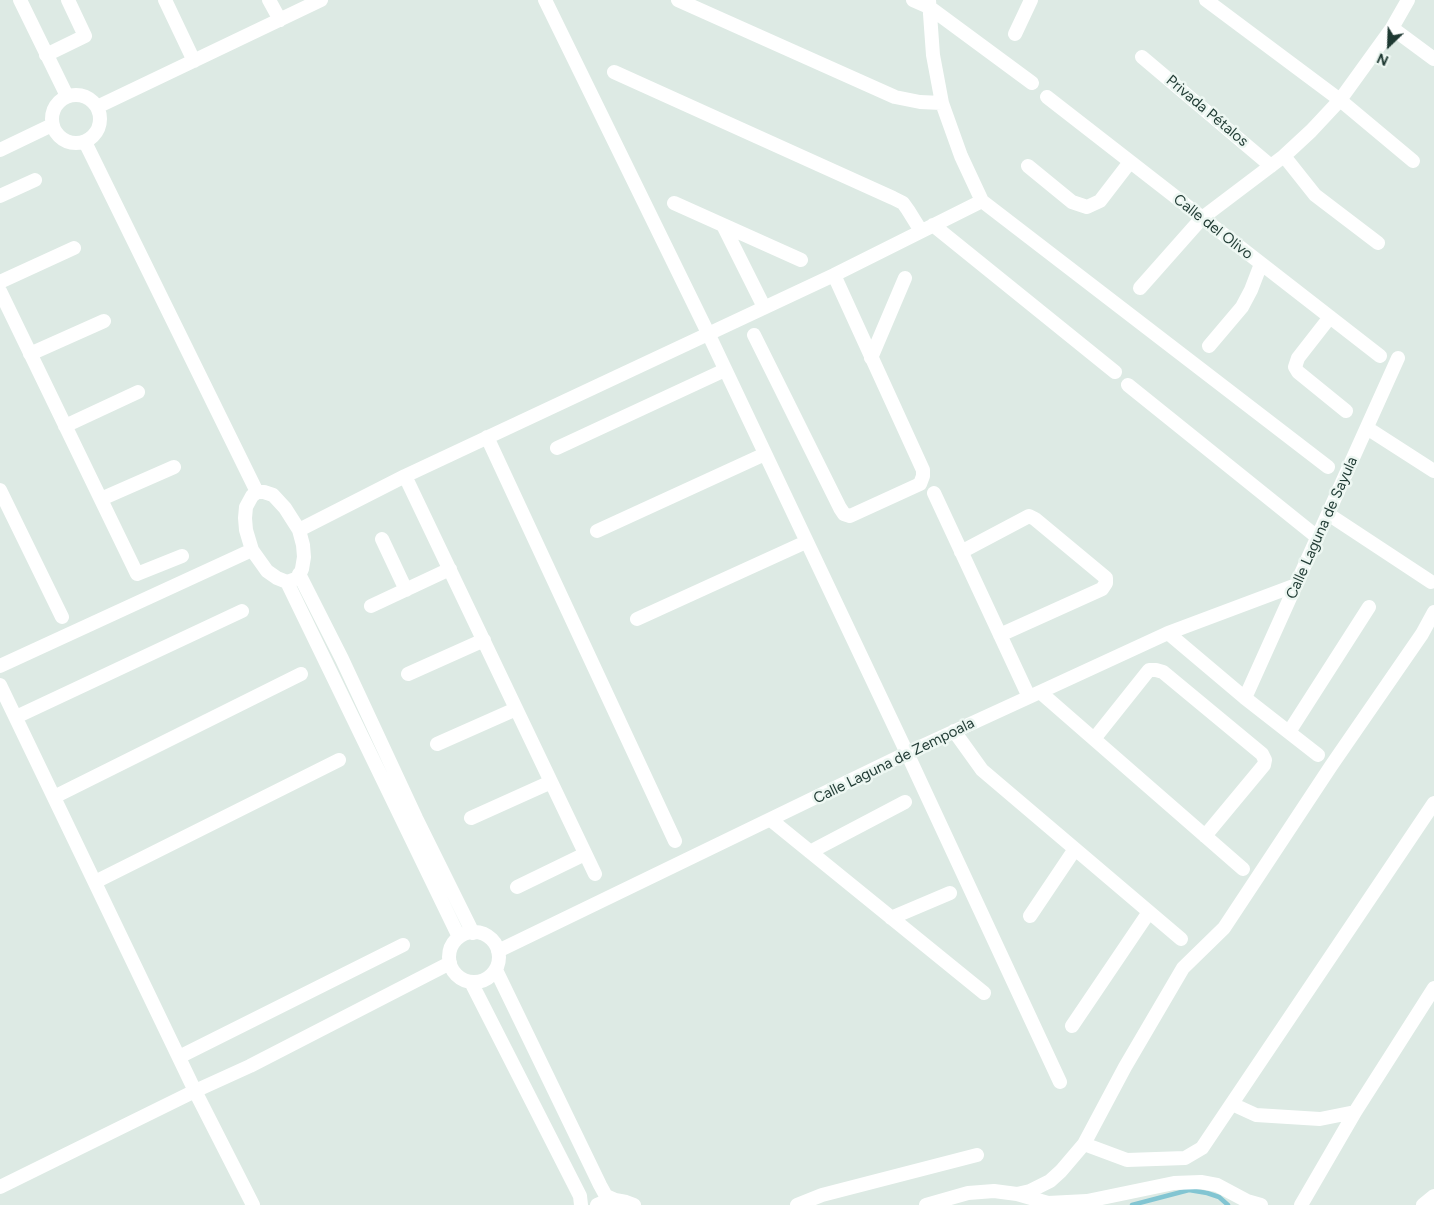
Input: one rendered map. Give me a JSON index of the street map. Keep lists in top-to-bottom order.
{
  "streets": {
    "street": [
      "Privada Pétalos",
      "Calle del Olivo",
      "Calle Laguna de Sayula",
      "Calle Laguna de Zempoala"
    ]
  },
  "crossings": [
    ["Calle Laguna de Sayula", "Calle Laguna de Zempoala"]
  ],
  "north": "bottom left"
}
